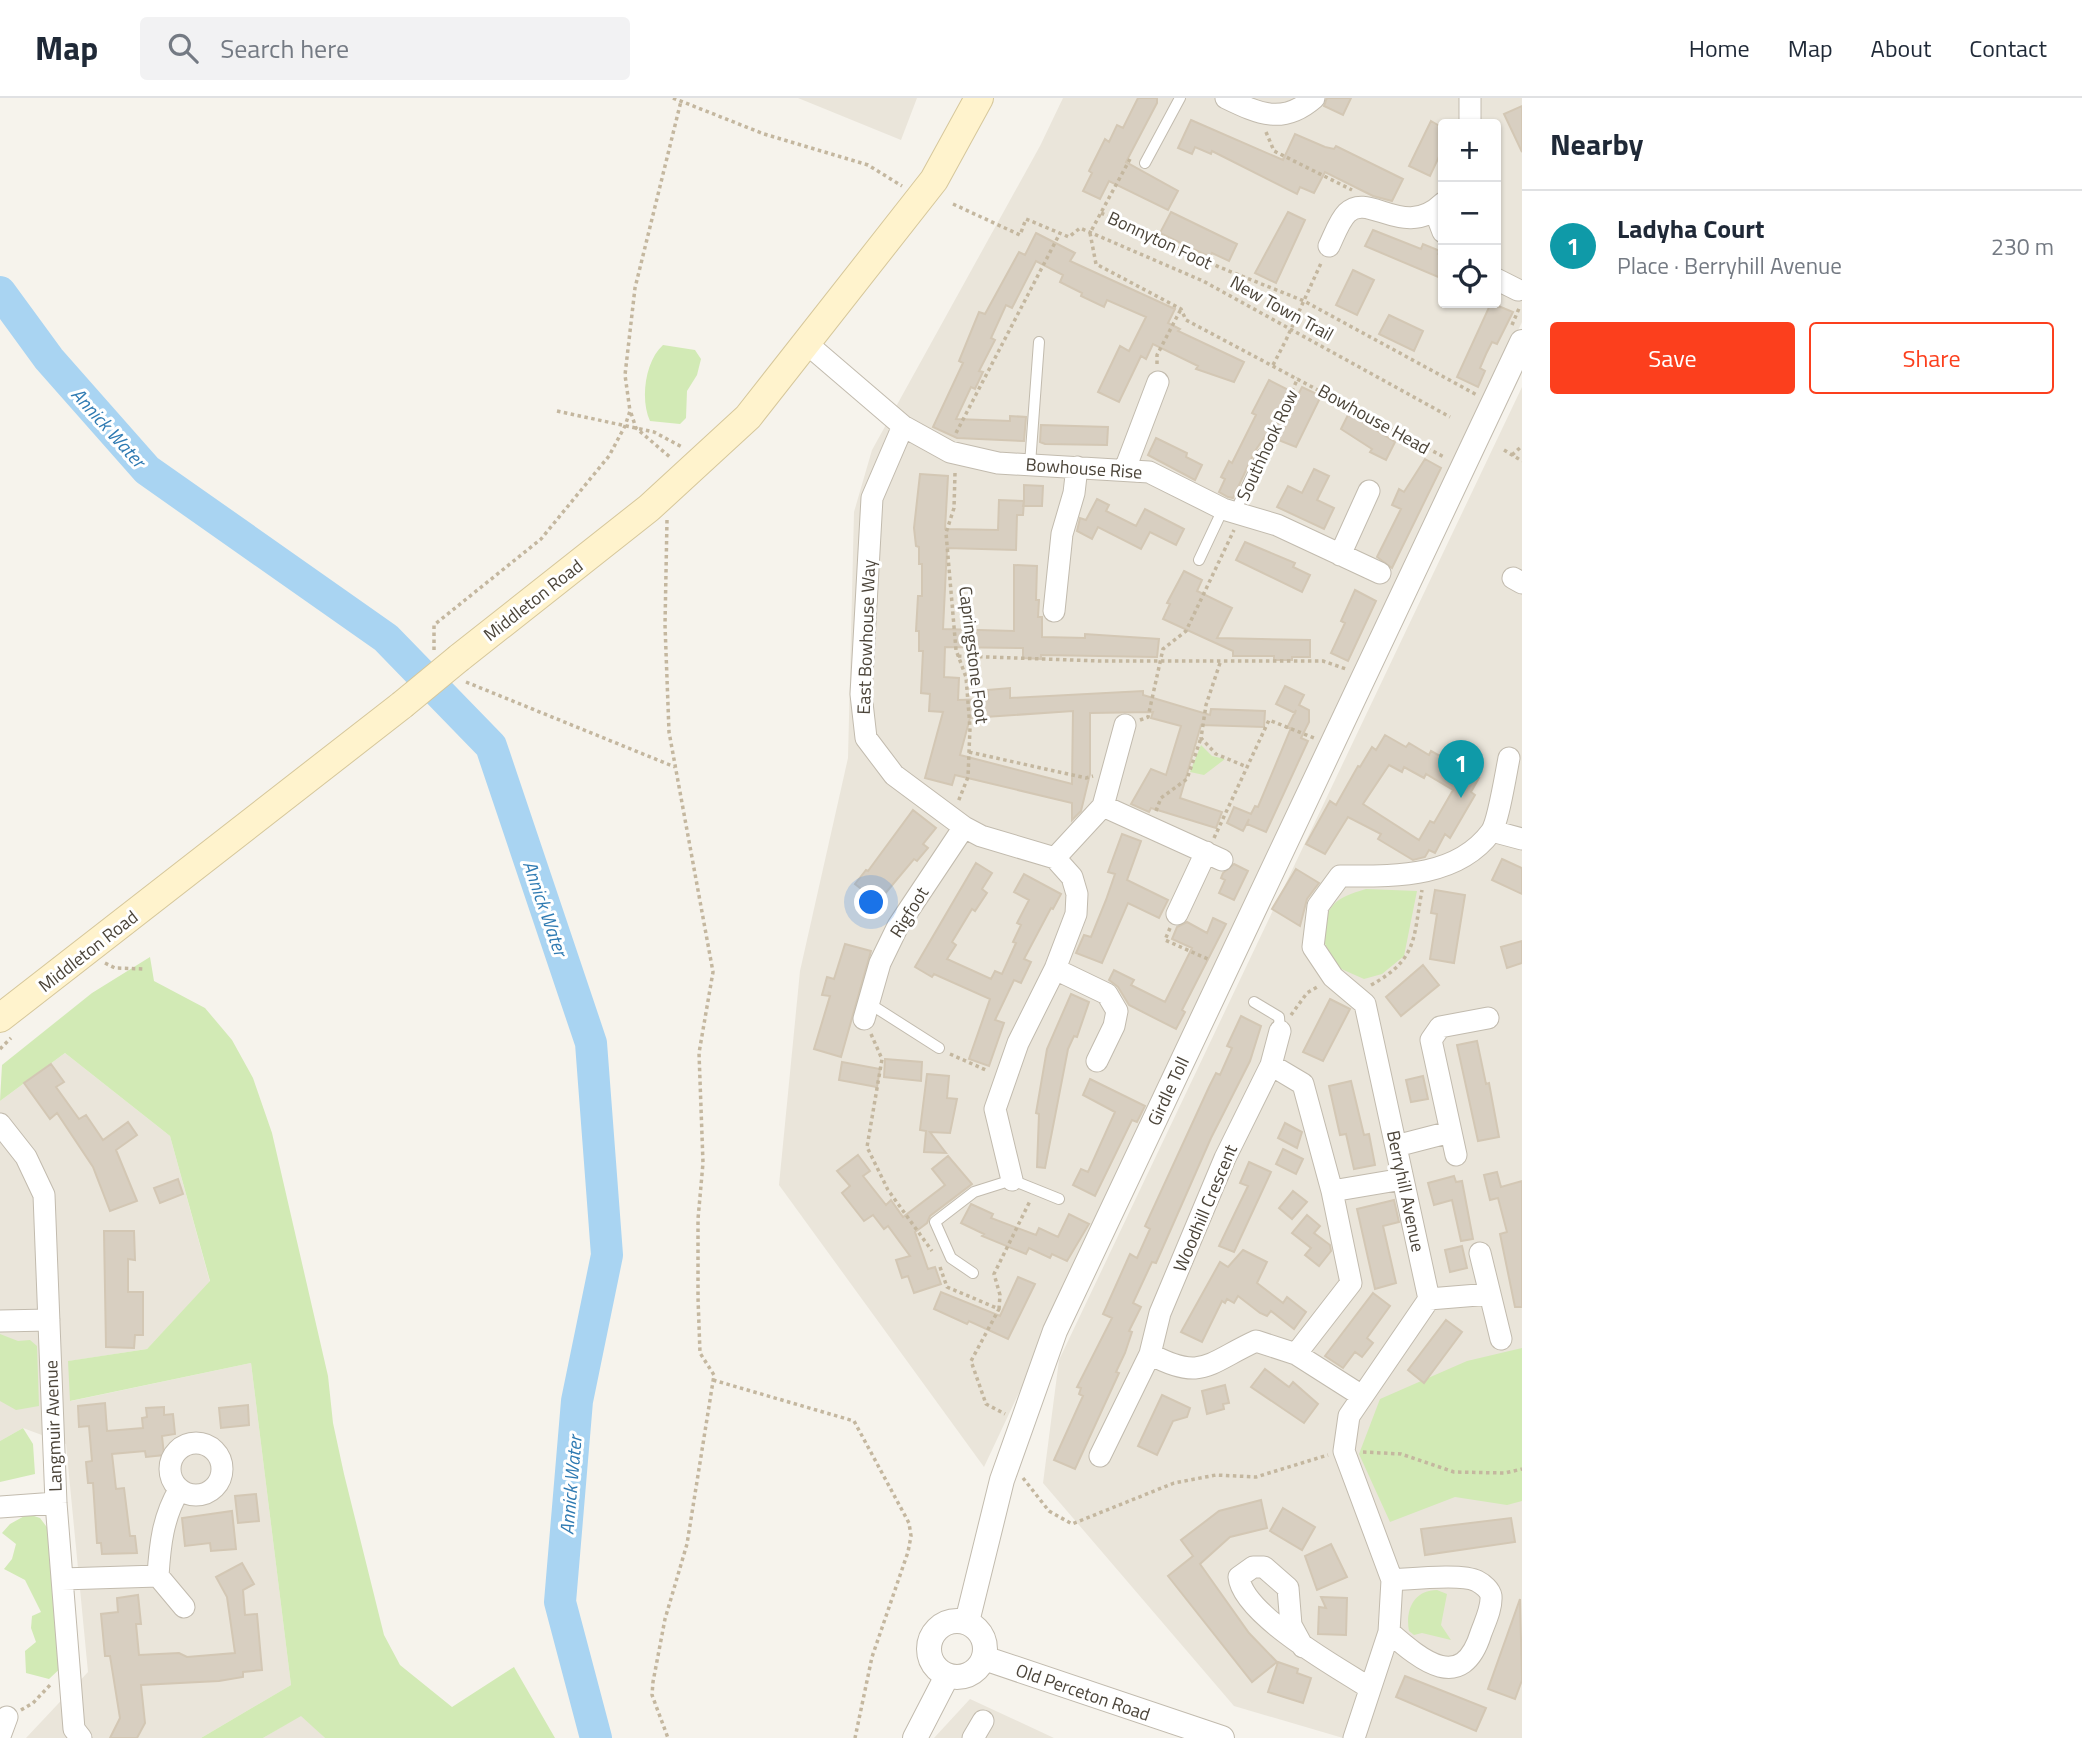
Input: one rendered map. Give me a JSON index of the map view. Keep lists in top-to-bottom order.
{
  "streets": {
    "main road": ["Middleton Road"],
    "street": [
      "Bowhouse Rise",
      "East Bowhouse Way",
      "Rigfoot",
      "Girdle Toll",
      "Berryhill Avenue",
      "Woodhill Crescent",
      "Langmuir Avenue",
      "Old Perceton Road"
    ],
    "lane": ["Southhook Row"],
    "path": [
      "Bonnyton Foot",
      "New Town Trail",
      "Bowhouse Head",
      "Capringstone Foot"
    ]
  },
  "crossings": [
    ["New Town Trail", "Bowhouse Head"],
    ["New Town Trail", "Capringstone Foot"],
    ["Bowhouse Head", "Southhook Row"],
    ["Southhook Row", "Bowhouse Rise"],
    ["Bowhouse Rise", "Middleton Road"],
    ["Bowhouse Rise", "East Bowhouse Way"],
    ["Bowhouse Rise", "Capringstone Foot"],
    ["East Bowhouse Way", "Capringstone Foot"],
    ["East Bowhouse Way", "Rigfoot"],
    ["Capringstone Foot", "Rigfoot"],
    ["Girdle Toll", "Old Perceton Road"]
  ],
  "water": ["Annick Water"],
  "page": {
    "header": "Map",
    "search": "Search here",
    "nav": [
      "Home",
      "Map",
      "About",
      "Contact"
    ],
    "heading": "Nearby",
    "map_buttons": ["+", "−"],
    "list": [
      {
        "mark": "1",
        "name": "Ladyha Court",
        "note": "Place · Berryhill Avenue",
        "value": "230 m"
      }
    ],
    "buttons": ["Save", "Share"],
    "pins": "1"
  }
}
